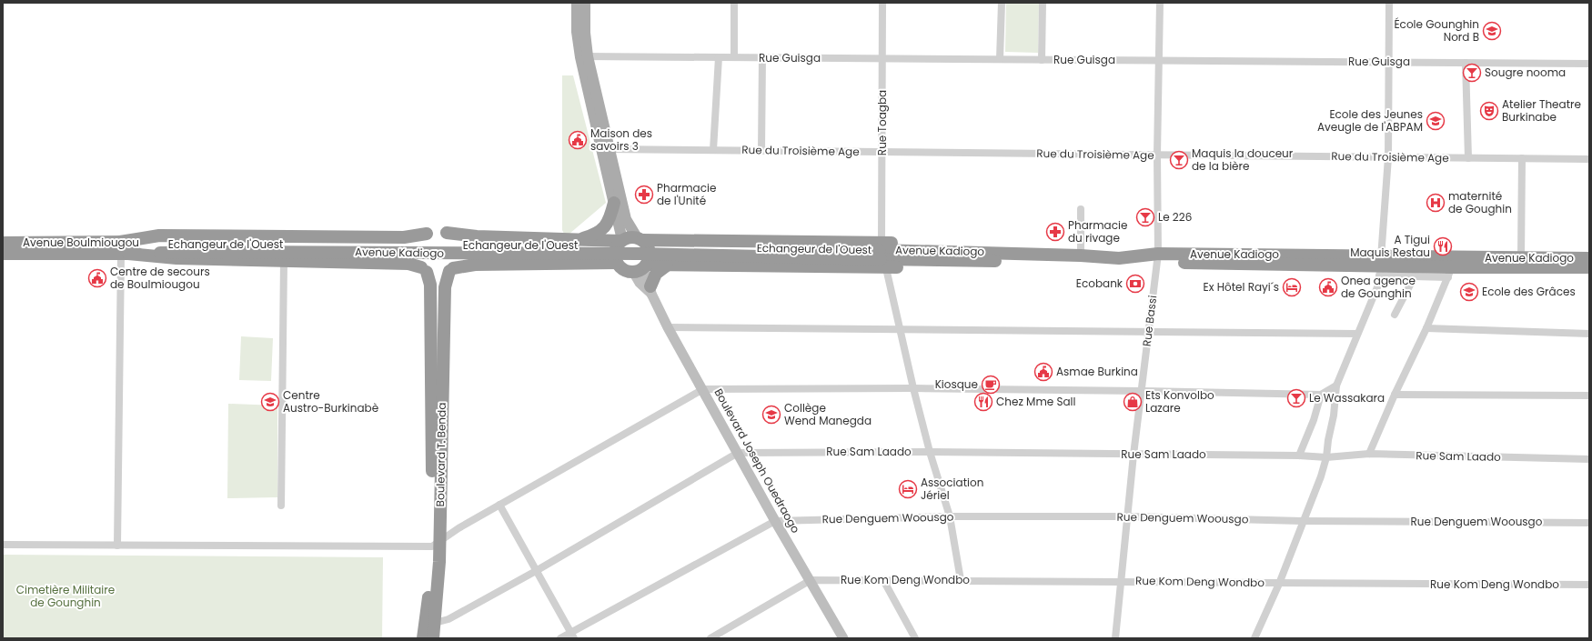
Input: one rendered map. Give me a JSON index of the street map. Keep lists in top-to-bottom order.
{
  "streets": {
    "highway": [
      "Avenue Boulmiougou",
      "Echangeur de l'Ouest",
      "Avenue Kadiogo",
      "Boulevard T. Benda"
    ],
    "street": [
      "Rue Guisga",
      "Rue Toagba",
      "Rue du Troisième Age",
      "Rue Bassi",
      "Rue Sam Laado",
      "Boulevard Joseph Ouedraogo",
      "Rue Denguem Woousgo",
      "Rue Kom Deng Wondbo"
    ]
  },
  "crossings": [
    ["Rue Guisga", "Rue Toagba"],
    ["Rue Guisga", "Rue Bassi"],
    ["Rue Toagba", "Rue du Troisième Age"],
    ["Rue Toagba", "Echangeur de l'Ouest"],
    ["Rue Toagba", "Avenue Kadiogo"],
    ["Rue Toagba", "Rue Sam Laado"],
    ["Rue Toagba", "Rue Denguem Woousgo"],
    ["Rue Toagba", "Rue Kom Deng Wondbo"],
    ["Rue du Troisième Age", "Rue Bassi"],
    ["Avenue Boulmiougou", "Echangeur de l'Ouest"],
    ["Avenue Boulmiougou", "Avenue Kadiogo"],
    ["Echangeur de l'Ouest", "Avenue Kadiogo"],
    ["Avenue Kadiogo", "Rue Bassi"],
    ["Rue Bassi", "Rue Sam Laado"],
    ["Rue Bassi", "Rue Denguem Woousgo"],
    ["Rue Bassi", "Rue Kom Deng Wondbo"],
    ["Rue Sam Laado", "Boulevard Joseph Ouedraogo"],
    ["Boulevard Joseph Ouedraogo", "Rue Denguem Woousgo"],
    ["Boulevard Joseph Ouedraogo", "Rue Kom Deng Wondbo"]
  ],
  "parks": ["Cimetière Militaire de Gounghin"],
  "places": {
    "school or university": [
      "École Gounghin Nord B",
      "Ecole des Jeunes Aveugle de l'ABPAM",
      "Ecole des Grâces",
      "Centre Austro-Burkinabè",
      "Collège Wend Manegda"
    ],
    "bar": [
      "Sougre nooma",
      "Maquis la douceur de la bière",
      "Le 226",
      "Le Wassakara"
    ],
    "theatre": ["Atelier Theatre Burkinabe"],
    "public building": [
      "Maison des savoirs 3",
      "Centre de secours de Boulmiougou",
      "Onea agence de Gounghin",
      "Asmae Burkina"
    ],
    "pharmacy": ["Pharmacie de l'Unité", "Pharmacie du rivage"],
    "hospital": ["maternité de Goughin"],
    "restaurant": ["A Tigui Maquis Restau", "Chez Mme Sall"],
    "bank": ["Ecobank"],
    "hotel": ["Ex Hôtel Rayi´s", "Association Jériel"],
    "cafe": ["Kiosque"],
    "shop": ["Ets Konvolbo Lazare"]
  }
}
